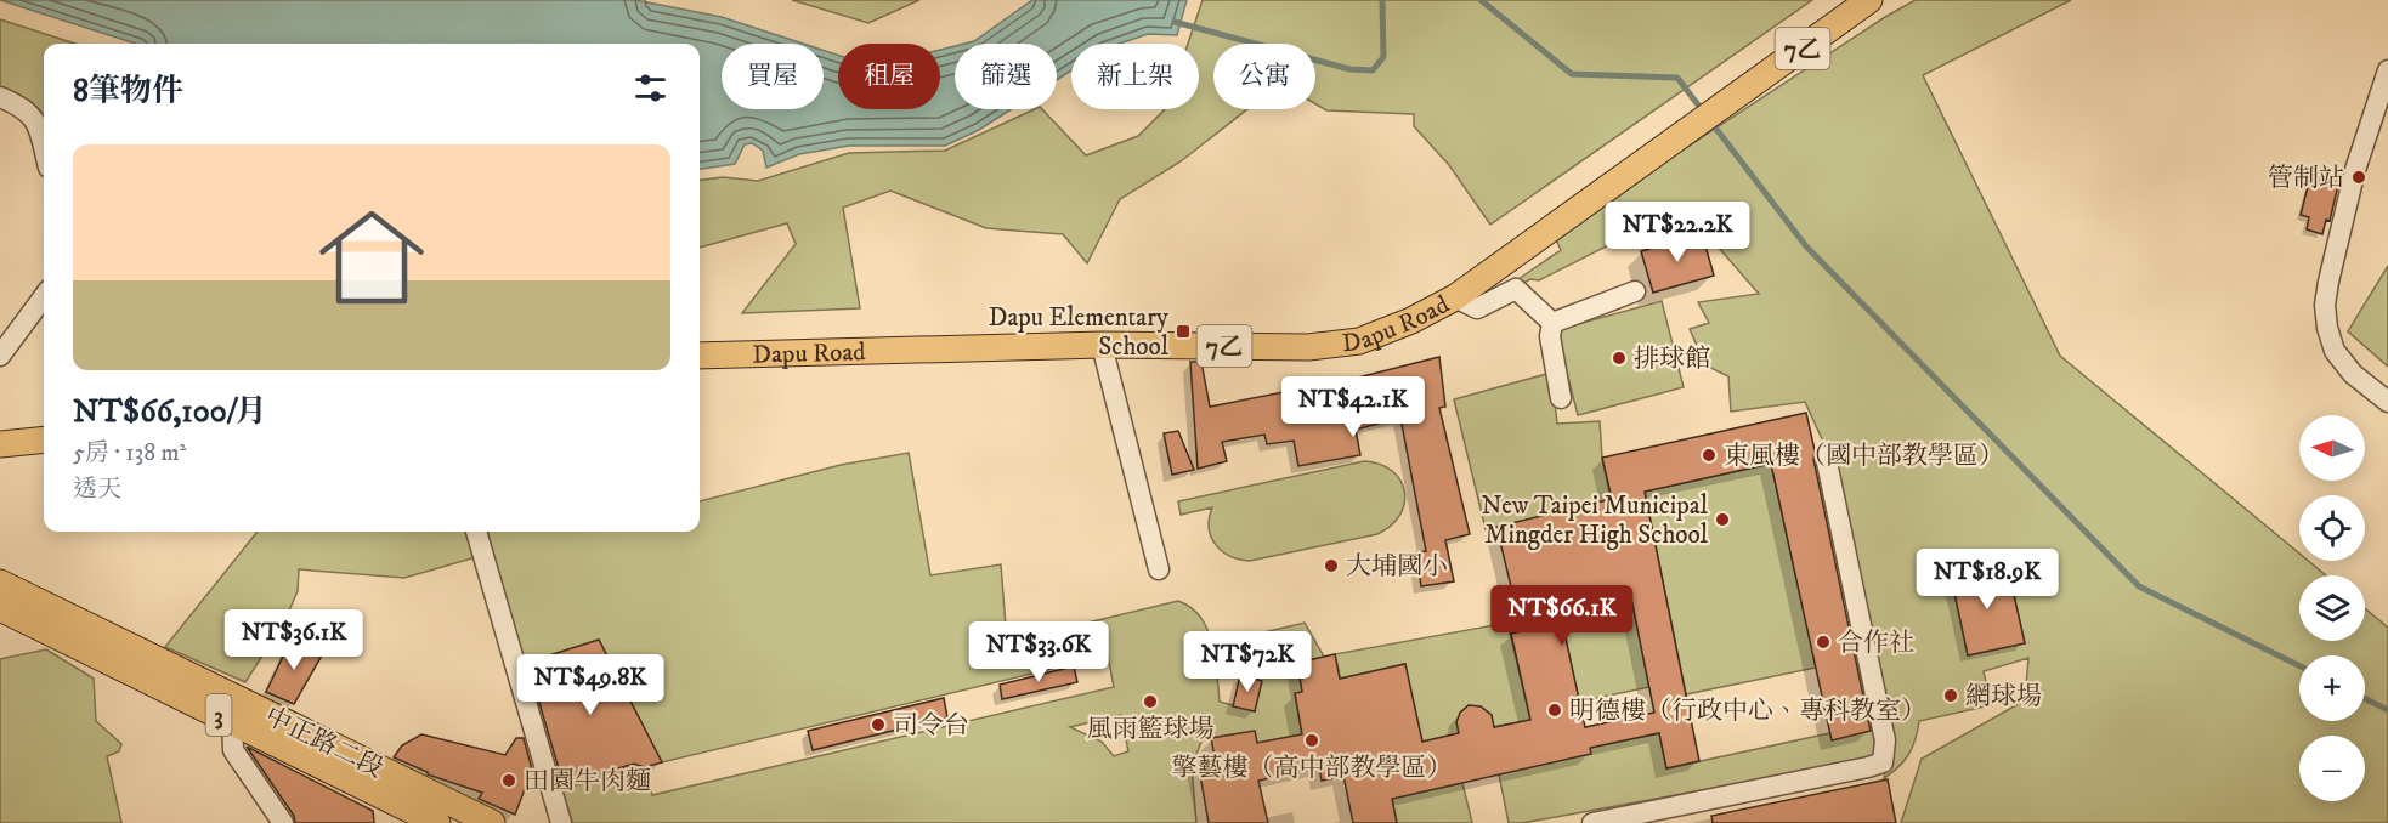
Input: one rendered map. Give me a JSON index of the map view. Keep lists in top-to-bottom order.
{
  "streets": {
    "main road": [
      "7乙",
      "Dapu Road",
      "3",
      "中正路二段"
    ]
  },
  "places": {
    "other": [
      "管制站",
      "排球館",
      "東風樓（國中部教學區）",
      "New Taipei Municipal Mingder High School",
      "大埔國小",
      "合作社",
      "網球場",
      "風雨籃球場",
      "明德樓（行政中心、專科教室）",
      "司令台",
      "擎藝樓（高中部教學區）",
      "田園牛肉麵"
    ],
    "transit": ["Dapu Elementary School"]
  },
  "north": "left",
  "page": {
    "chip": [
      "買屋",
      "租屋",
      "篩選",
      "新上架",
      "公寓"
    ],
    "heading": "8筆物件",
    "list": [
      {
        "name": "NT$66,100/月",
        "note": "5房 · 138 m² · 透天"
      }
    ],
    "price": [
      "NT$22.2K",
      "NT$42.1K",
      "NT$18.9K",
      "NT$66.1K",
      "NT$36.1K",
      "NT$33.6K",
      "NT$72K",
      "NT$49.8K"
    ],
    "map_buttons": ["+", "−"]
  }
}
